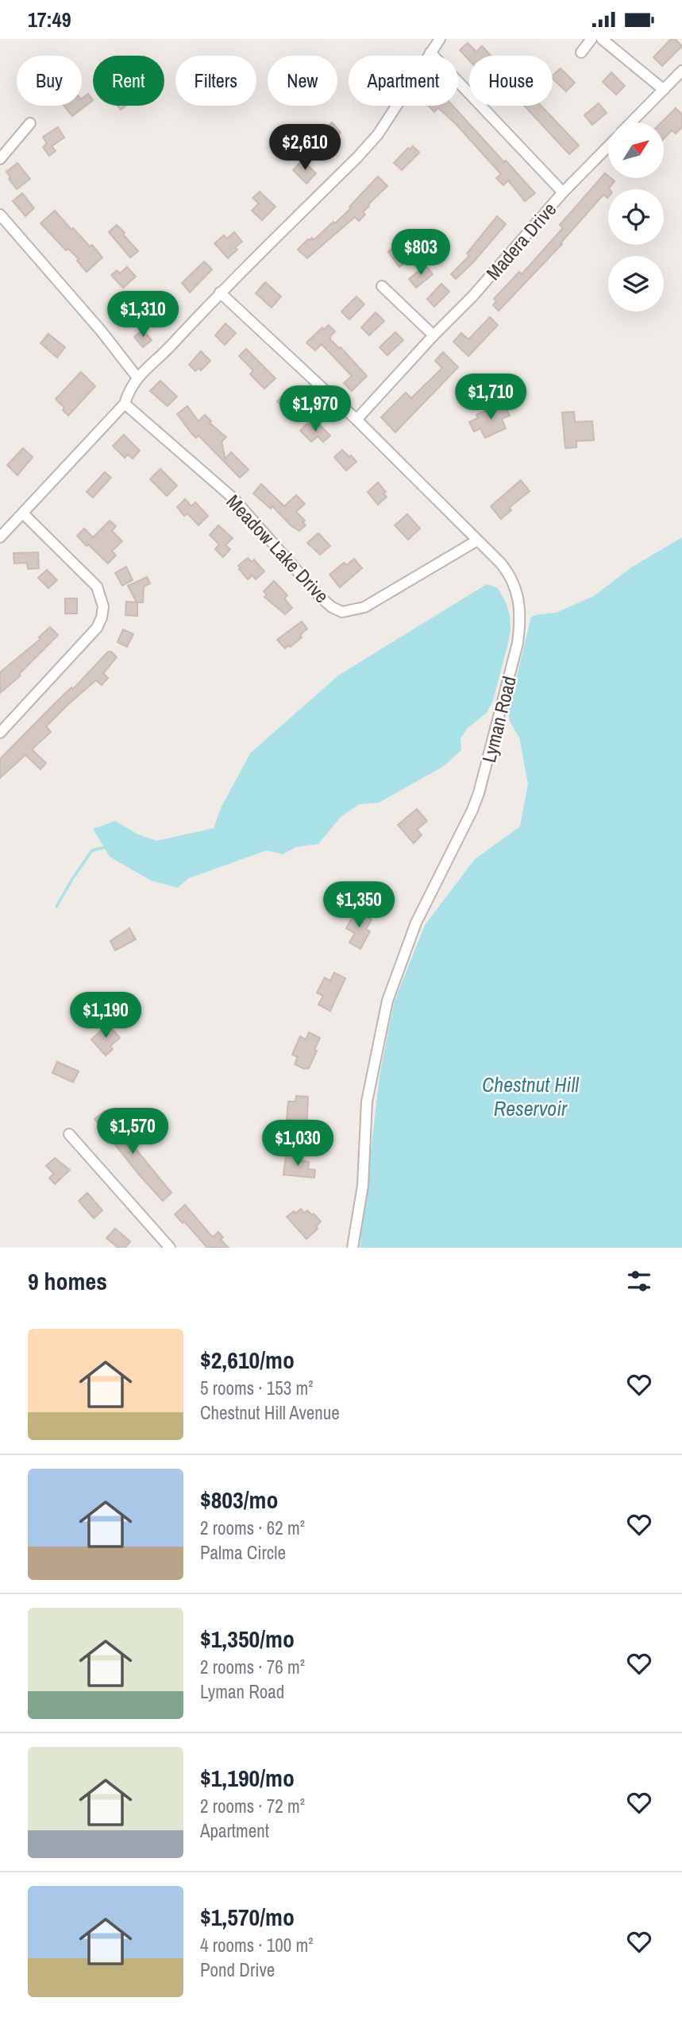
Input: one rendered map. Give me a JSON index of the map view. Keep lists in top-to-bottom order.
{
  "streets": {
    "street": ["Madera Drive", "Meadow Lake Drive", "Lyman Road"]
  },
  "crossings": [
    ["Madera Drive", "Lyman Road"],
    ["Meadow Lake Drive", "Lyman Road"]
  ],
  "water": ["Chestnut Hill Reservoir"],
  "north": "top right",
  "page": {
    "status": "17:49",
    "chip": [
      "Buy",
      "Rent",
      "Filters",
      "New",
      "Apartment",
      "House"
    ],
    "price": [
      "$2,610",
      "$803",
      "$1,310",
      "$1,710",
      "$1,970",
      "$1,350",
      "$1,190",
      "$1,570",
      "$1,030"
    ],
    "heading": "9 homes",
    "list": [
      {
        "name": "$2,610/mo",
        "note": "5 rooms · 153 m² · Chestnut Hill Avenue"
      },
      {
        "name": "$803/mo",
        "note": "2 rooms · 62 m² · Palma Circle"
      },
      {
        "name": "$1,350/mo",
        "note": "2 rooms · 76 m² · Lyman Road"
      },
      {
        "name": "$1,190/mo",
        "note": "2 rooms · 72 m² · Apartment"
      },
      {
        "name": "$1,570/mo",
        "note": "4 rooms · 100 m² · Pond Drive"
      }
    ]
  }
}
